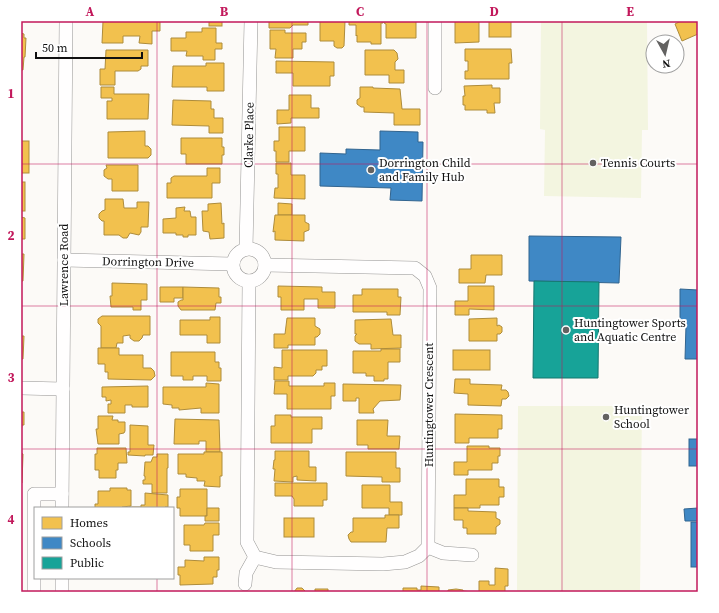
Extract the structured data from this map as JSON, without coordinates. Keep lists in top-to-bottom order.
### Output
{
  "streets": {
    "street": [
      "Clarke Place",
      "Dorrington Drive",
      "Lawrence Road",
      "Huntingtower Crescent"
    ]
  },
  "crossings": [
    ["Clarke Place", "Dorrington Drive"],
    ["Clarke Place", "Huntingtower Crescent"],
    ["Dorrington Drive", "Lawrence Road"],
    ["Dorrington Drive", "Huntingtower Crescent"]
  ],
  "places": [
    "Tennis Courts",
    "Dorrington Child and Family Hub",
    "Huntingtower Sports and Aquatic Centre",
    "Huntingtower School"
  ],
  "legend": ["Homes", "Schools", "Public"],
  "scale_bar": "50 m",
  "north": "bottom",
  "grid": {
    "columns": [
      "A",
      "B",
      "C",
      "D",
      "E"
    ],
    "rows": [
      "1",
      "2",
      "3",
      "4"
    ]
  }
}
